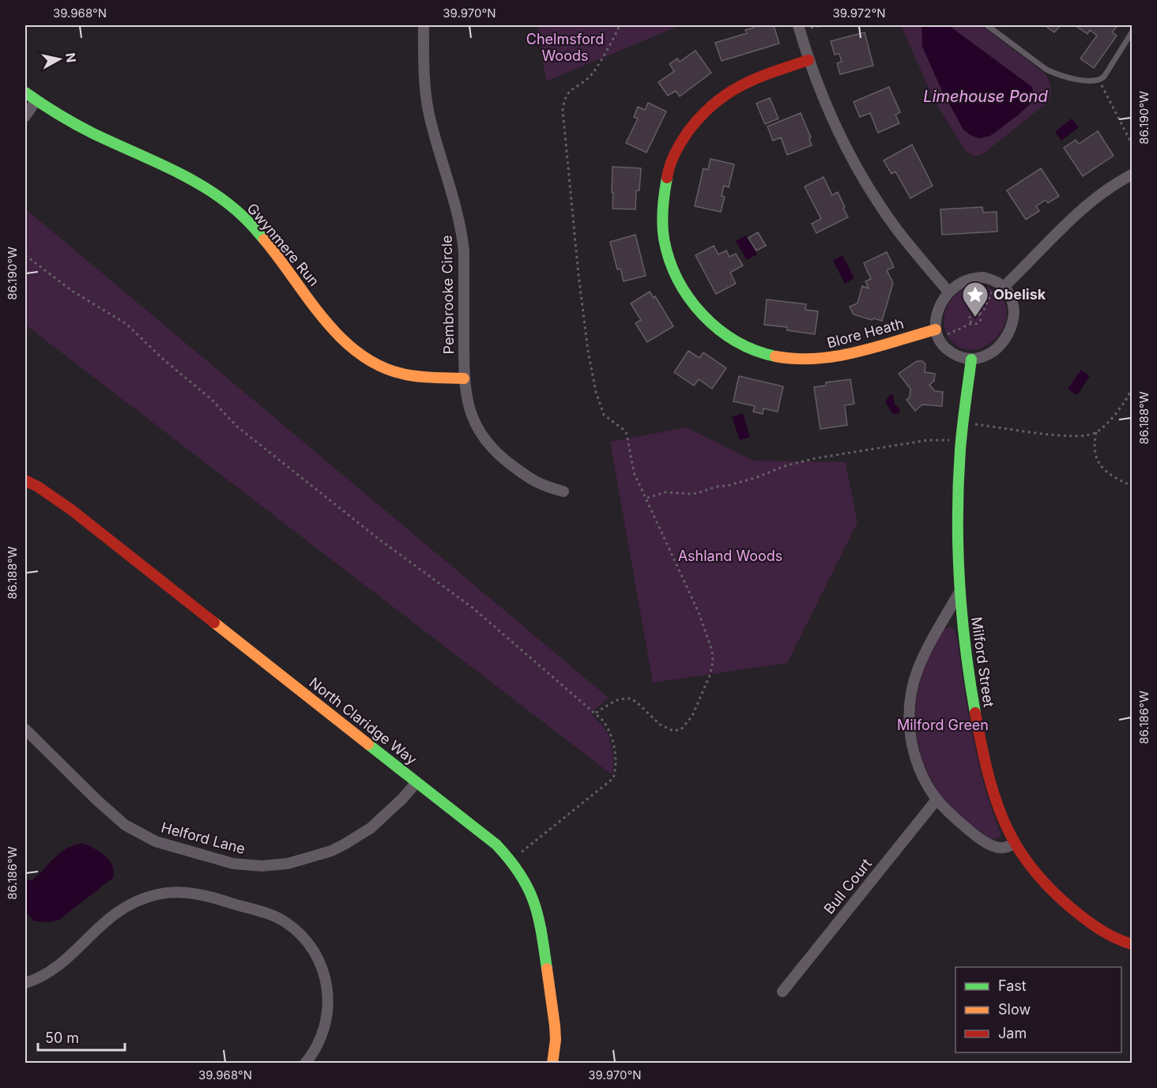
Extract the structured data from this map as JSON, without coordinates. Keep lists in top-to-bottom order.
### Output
{
  "streets": {
    "street": [
      "Gwynmere Run",
      "Pembrooke Circle",
      "Blore Heath",
      "Milford Street",
      "North Claridge Way",
      "Helford Lane",
      "Bull Court"
    ]
  },
  "crossings": [
    ["Gwynmere Run", "Pembrooke Circle"],
    ["Milford Street", "Bull Court"],
    ["North Claridge Way", "Helford Lane"]
  ],
  "water": ["Limehouse Pond"],
  "parks": ["Chelmsford Woods", "Ashland Woods", "Milford Green"],
  "places": {
    "place": ["Obelisk"]
  },
  "legend": ["Fast", "Slow", "Jam"],
  "scale_bar": "50 m",
  "north": "right",
  "coordinates": [
    "39.968°N",
    "39.970°N",
    "39.972°N",
    "86.190°W",
    "86.188°W",
    "86.186°W"
  ]
}
